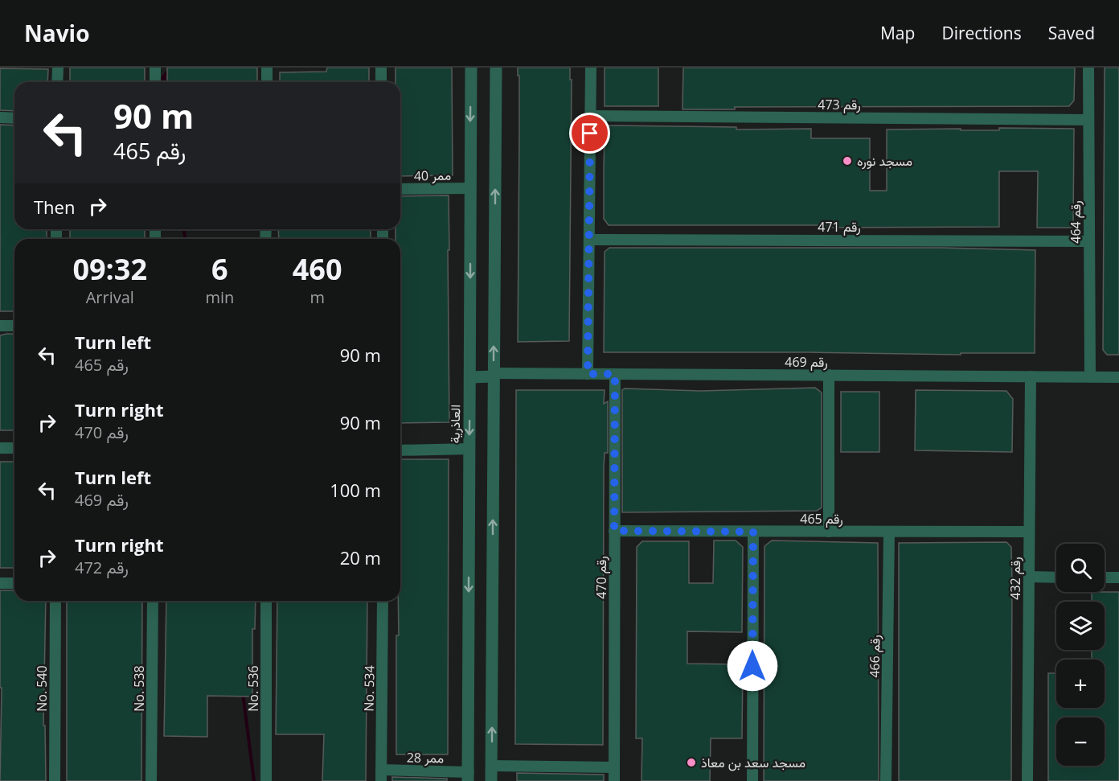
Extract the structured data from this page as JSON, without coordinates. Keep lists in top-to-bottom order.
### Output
{
  "streets": {
    "street": [
      "رقم 473",
      "ممر 40",
      "رقم 464",
      "رقم 471",
      "رقم 469",
      "العاذرية",
      "رقم 465",
      "رقم 470",
      "رقم 432",
      "رقم 466",
      "No. 540",
      "No. 538",
      "No. 536",
      "No. 534",
      "ممر 28"
    ]
  },
  "crossings": [
    ["رقم 473", "رقم 464"],
    ["ممر 40", "العاذرية"],
    ["رقم 464", "رقم 471"],
    ["رقم 464", "رقم 469"],
    ["رقم 469", "رقم 470"],
    ["رقم 469", "رقم 432"],
    ["العاذرية", "ممر 28"],
    ["رقم 465", "رقم 470"],
    ["رقم 465", "رقم 432"],
    ["رقم 465", "رقم 466"],
    ["No. 534", "ممر 28"]
  ],
  "places": ["مسجد نوره", "مسجد سعد بن معاذ"],
  "page": {
    "header": "Navio",
    "nav": ["Map", "Directions", "Saved"],
    "turn": ["90 m", "رقم 465"],
    "then": "Then",
    "eta": [
      "09:32",
      "Arrival",
      "6",
      "min",
      "460",
      "m"
    ],
    "list": [
      {
        "name": "Turn left",
        "note": "رقم 465",
        "value": "90 m"
      },
      {
        "name": "Turn right",
        "note": "رقم 470",
        "value": "90 m"
      },
      {
        "name": "Turn left",
        "note": "رقم 469",
        "value": "100 m"
      },
      {
        "name": "Turn right",
        "note": "رقم 472",
        "value": "20 m"
      }
    ],
    "map_buttons": ["+", "−"]
  }
}
